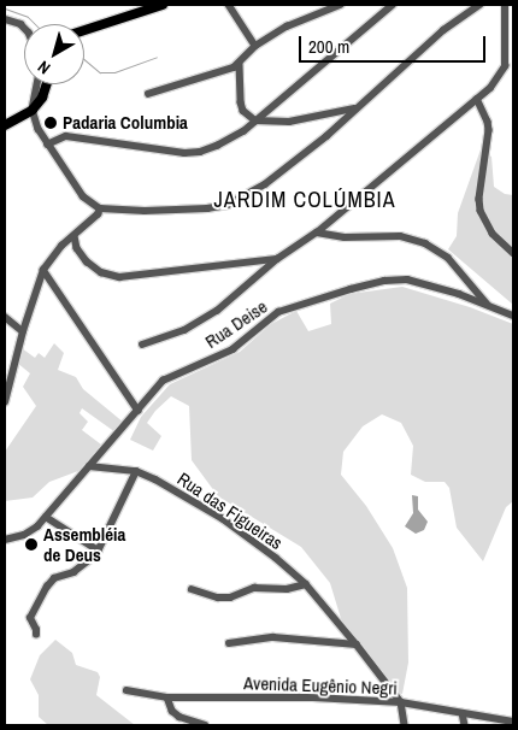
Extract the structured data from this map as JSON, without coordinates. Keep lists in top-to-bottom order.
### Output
{
  "streets": {
    "street": ["Rua Deise", "Rua das Figueiras", "Avenida Eugênio Negri"]
  },
  "crossings": [
    ["Rua Deise", "Rua das Figueiras"],
    ["Rua das Figueiras", "Avenida Eugênio Negri"]
  ],
  "districts": ["JARDIM COLÚMBIA"],
  "places": ["Padaria Columbia", "Assembléia de Deus"],
  "scale_bar": "200 m",
  "north": "bottom left"
}
